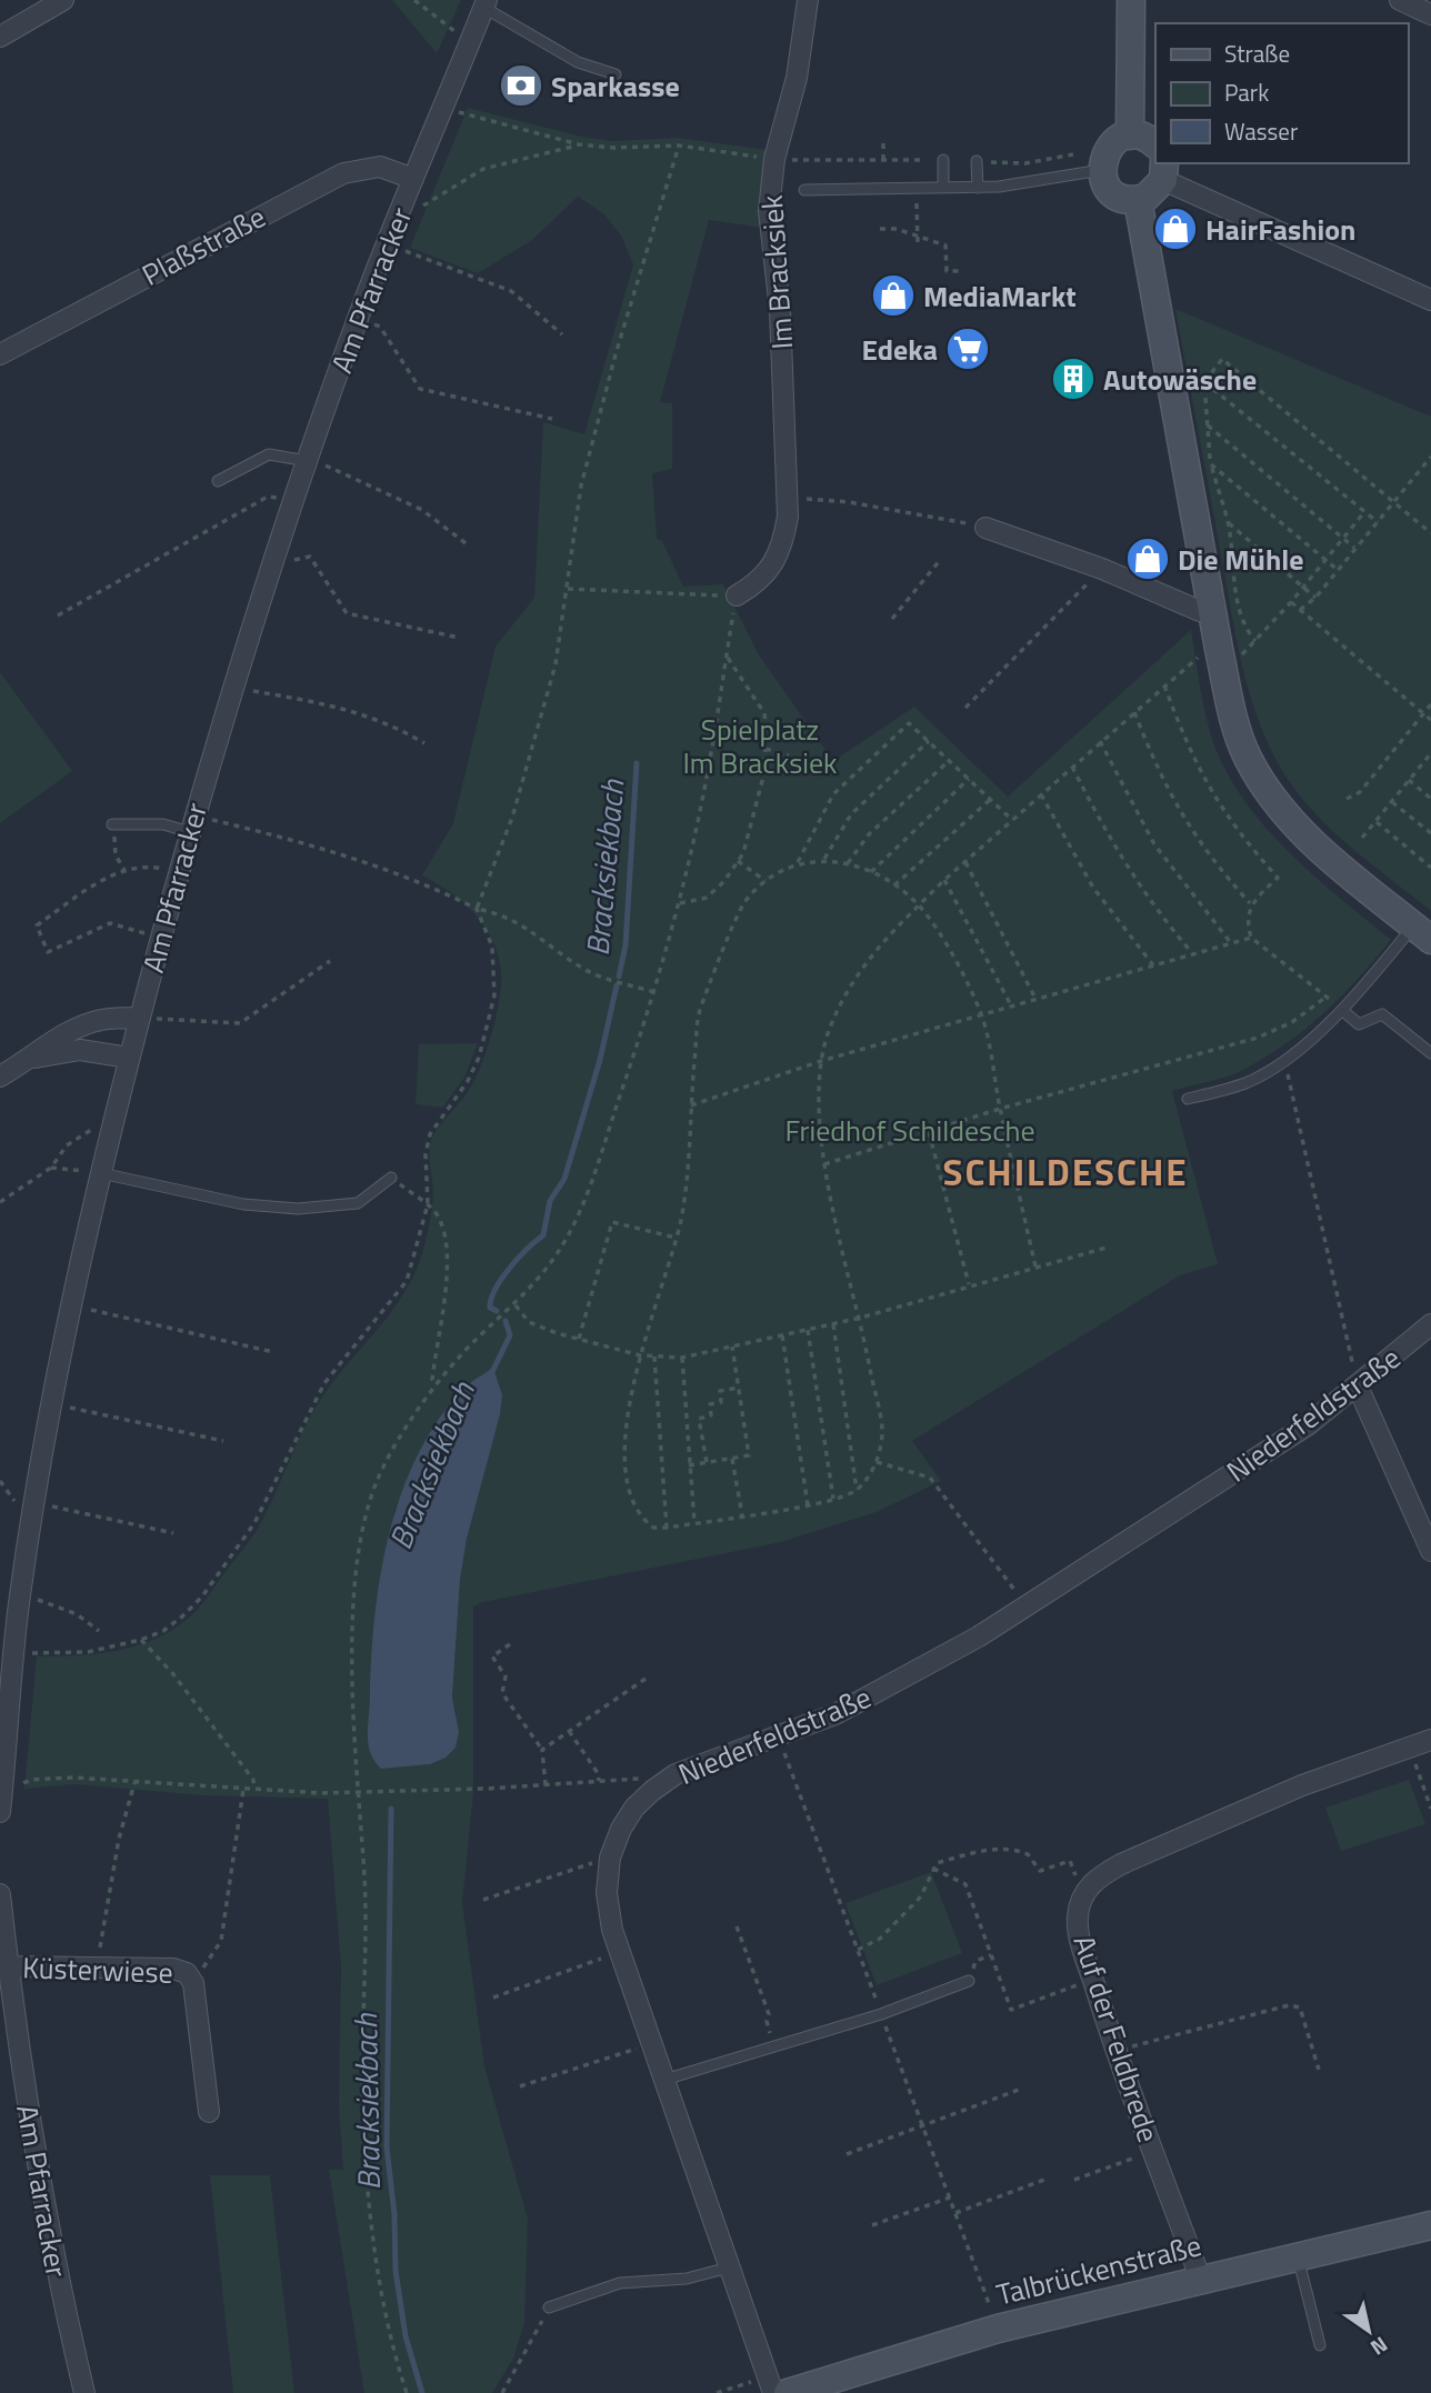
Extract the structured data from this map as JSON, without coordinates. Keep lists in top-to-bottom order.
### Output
{
  "streets": {
    "main road": ["Talbrückenstraße"],
    "street": [
      "Plaßstraße",
      "Im Bracksiek",
      "Am Pfarracker",
      "Niederfeldstraße",
      "Küsterwiese",
      "Auf der Feldbrede"
    ]
  },
  "crossings": [
    ["Plaßstraße", "Am Pfarracker"],
    ["Am Pfarracker", "Küsterwiese"],
    ["Auf der Feldbrede", "Talbrückenstraße"]
  ],
  "districts": ["SCHILDESCHE"],
  "water": ["Bracksiekbach"],
  "parks": ["Spielplatz Im Bracksiek", "Friedhof Schildesche"],
  "places": {
    "bank": ["Sparkasse"],
    "shop": ["HairFashion", "MediaMarkt", "Die Mühle"],
    "supermarket": ["Edeka"],
    "building": ["Autowäsche"]
  },
  "legend": ["Straße", "Park", "Wasser"],
  "north": "bottom right"
}
